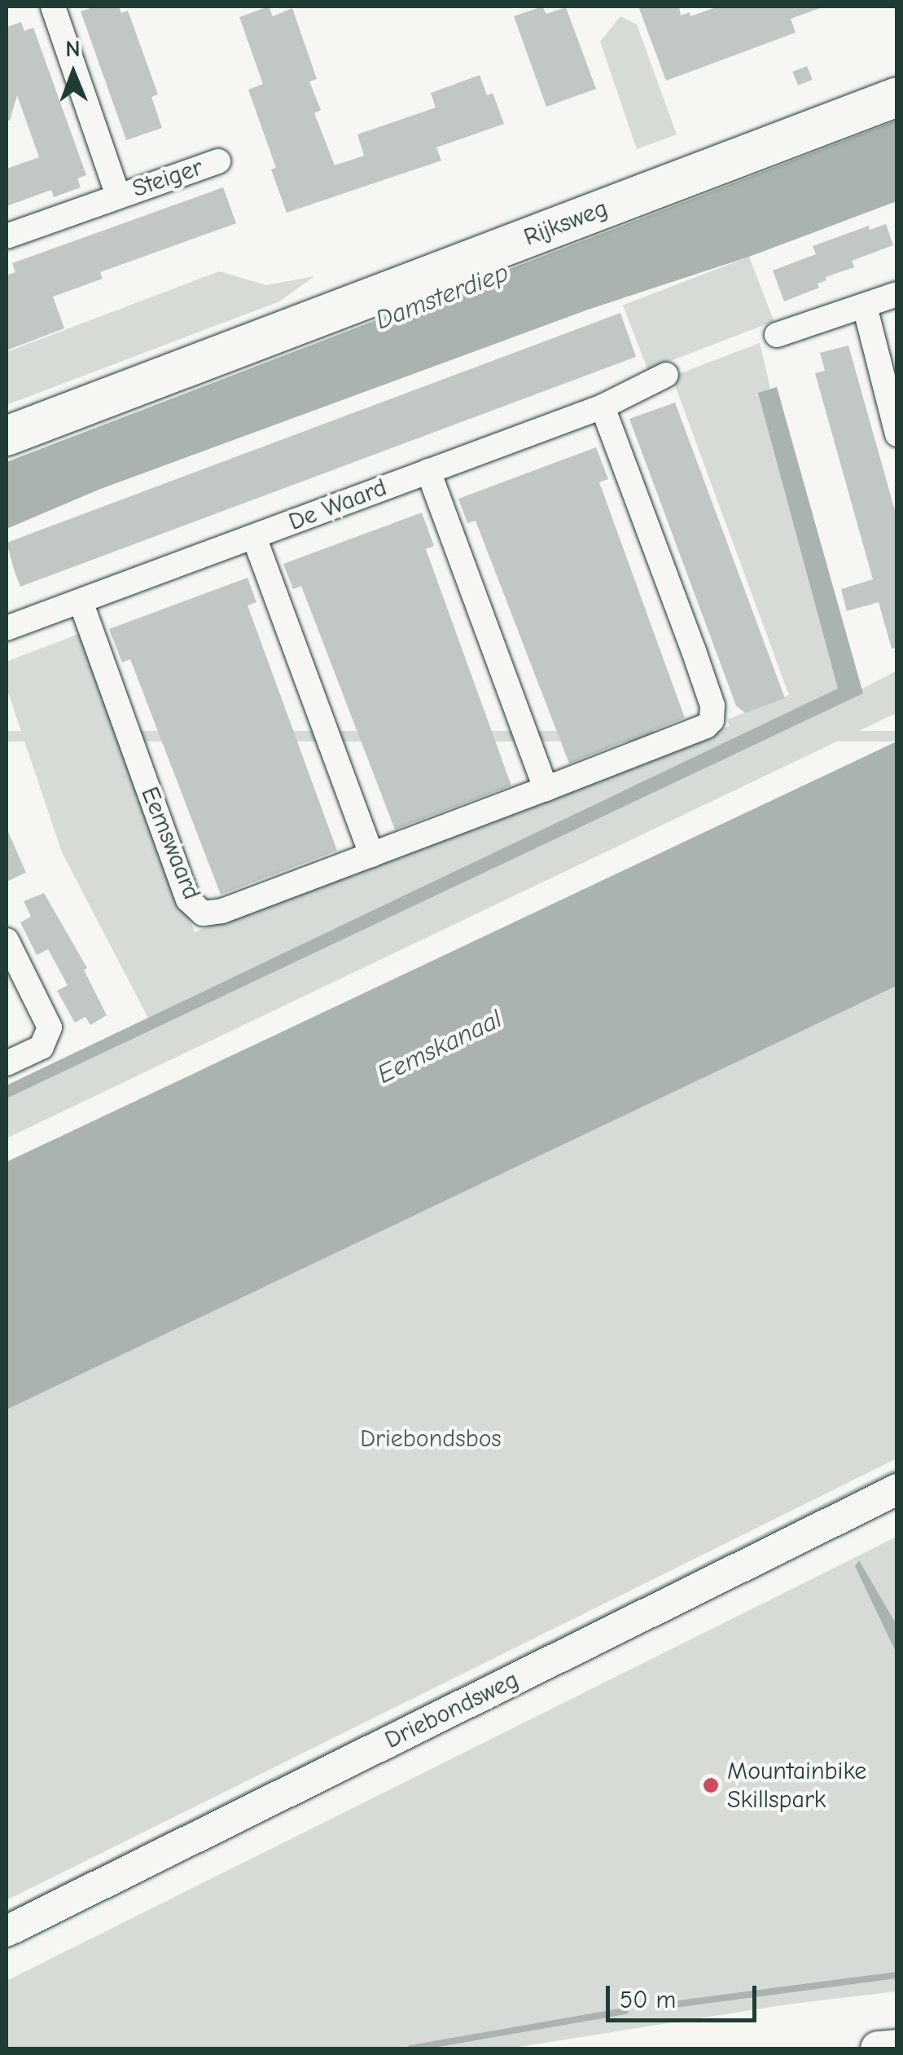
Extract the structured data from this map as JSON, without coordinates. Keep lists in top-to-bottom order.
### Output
{
  "streets": {
    "main road": ["Rijksweg"],
    "street": [
      "Steiger",
      "De Waard",
      "Eemswaard",
      "Driebondsweg"
    ]
  },
  "crossings": [
    ["De Waard", "Eemswaard"]
  ],
  "water": ["Damsterdiep", "Eemskanaal"],
  "parks": ["Driebondsbos"],
  "places": ["Mountainbike Skillspark"],
  "scale_bar": "50 m",
  "north": "top"
}
